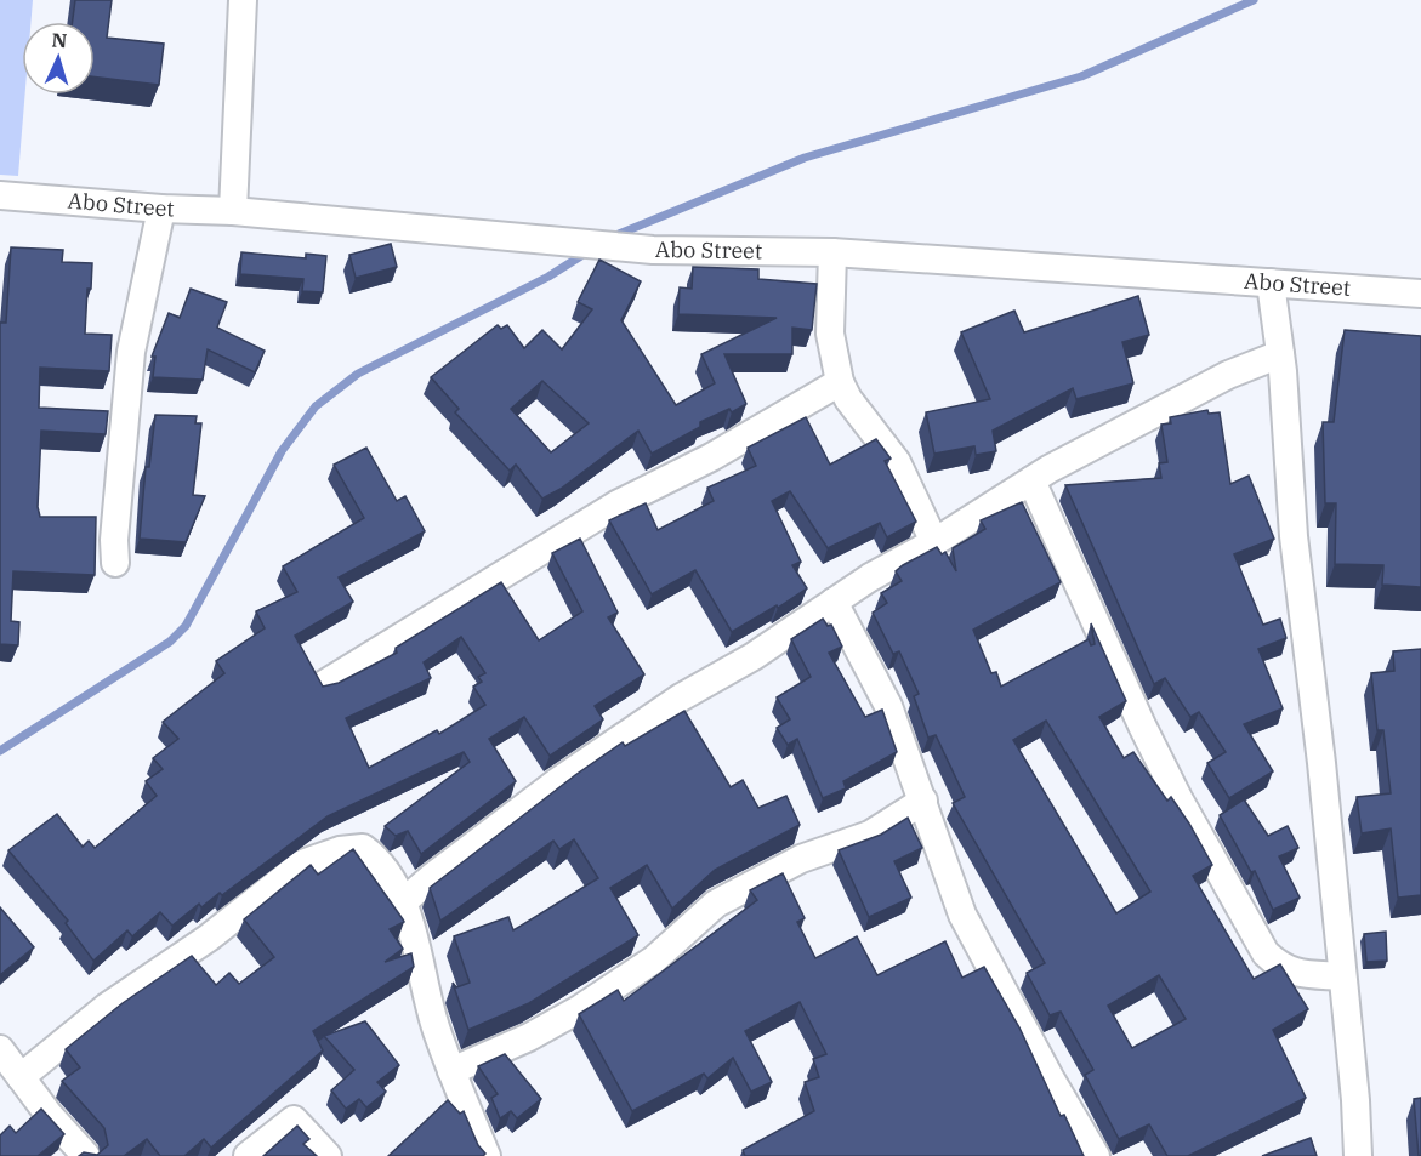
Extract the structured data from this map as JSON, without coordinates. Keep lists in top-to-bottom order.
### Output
{
  "streets": {
    "street": ["Abo Street"]
  },
  "north": "top"
}
